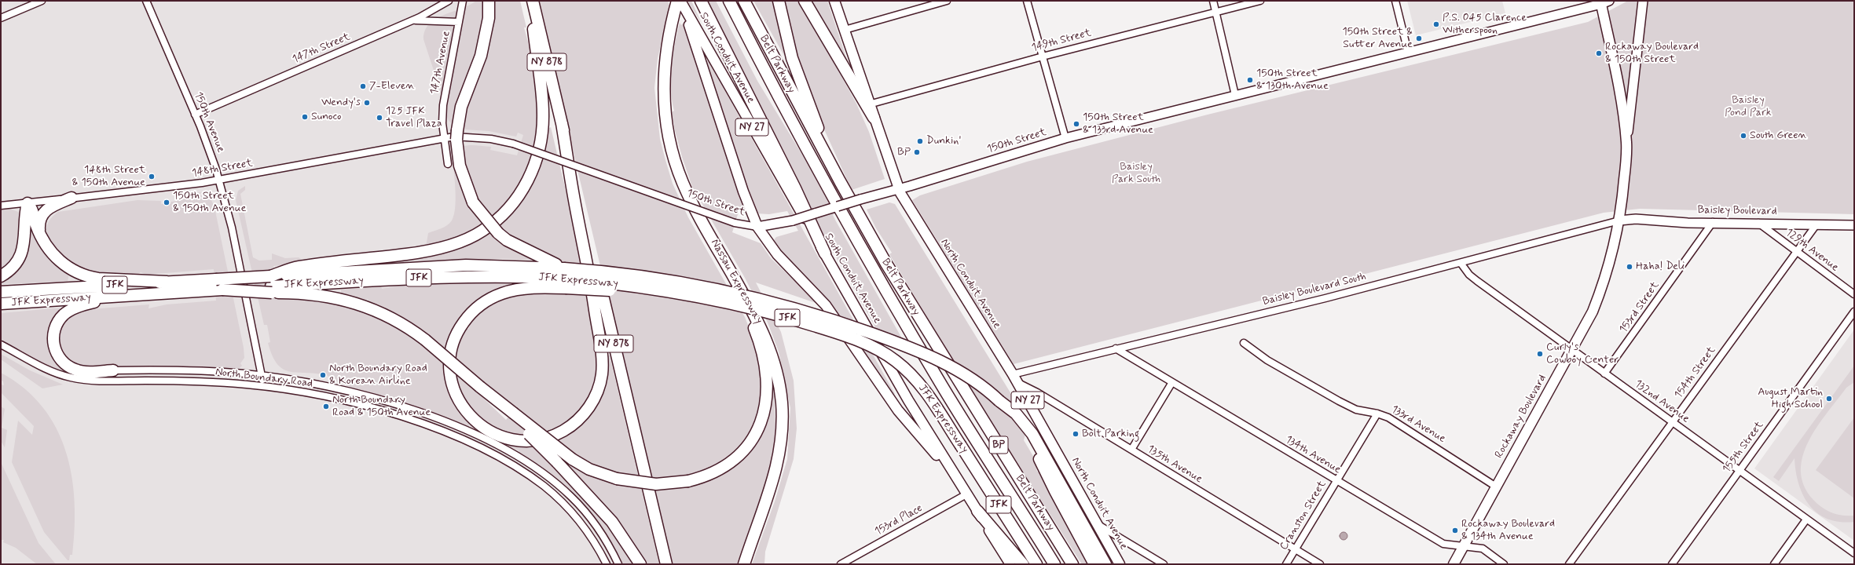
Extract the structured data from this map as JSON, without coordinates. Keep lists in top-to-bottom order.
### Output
{
  "streets": {
    "highway": [
      "NY 878",
      "Belt Parkway",
      "JFK",
      "JFK Expressway",
      "Nassau Expressway",
      "BP"
    ],
    "main road": [
      "South Conduit Avenue",
      "NY 27",
      "150th Street",
      "Baisley Boulevard",
      "North Conduit Avenue",
      "Rockaway Boulevard"
    ],
    "street": [
      "149th Street",
      "147th Street",
      "147th Avenue",
      "150th Avenue",
      "148th Street",
      "129th Avenue",
      "Baisley Boulevard South",
      "153rd Street",
      "154th Street",
      "North Boundary Road",
      "132nd Avenue",
      "133rd Avenue",
      "155th Street",
      "134th Avenue",
      "135th Avenue",
      "Cranston Street",
      "153rd Place"
    ]
  },
  "crossings": [
    ["149th Street", "North Conduit Avenue"],
    ["147th Street", "147th Avenue"],
    ["147th Street", "150th Avenue"],
    ["South Conduit Avenue", "153rd Place"],
    ["147th Avenue", "150th Street"],
    ["147th Avenue", "148th Street"],
    ["150th Avenue", "148th Street"],
    ["150th Avenue", "North Boundary Road"],
    ["150th Street", "148th Street"],
    ["150th Street", "North Conduit Avenue"],
    ["150th Street", "Rockaway Boulevard"],
    ["Baisley Boulevard", "129th Avenue"],
    ["Baisley Boulevard", "Baisley Boulevard South"],
    ["Baisley Boulevard", "153rd Street"],
    ["Baisley Boulevard", "154th Street"],
    ["Baisley Boulevard", "Rockaway Boulevard"],
    ["129th Avenue", "154th Street"],
    ["North Conduit Avenue", "Baisley Boulevard South"],
    ["North Conduit Avenue", "135th Avenue"],
    ["Baisley Boulevard South", "132nd Avenue"],
    ["Baisley Boulevard South", "Rockaway Boulevard"],
    ["Baisley Boulevard South", "134th Avenue"],
    ["153rd Street", "132nd Avenue"],
    ["154th Street", "132nd Avenue"],
    ["132nd Avenue", "Rockaway Boulevard"],
    ["132nd Avenue", "155th Street"],
    ["Rockaway Boulevard", "133rd Avenue"],
    ["Rockaway Boulevard", "134th Avenue"],
    ["133rd Avenue", "Cranston Street"],
    ["134th Avenue", "Cranston Street"],
    ["135th Avenue", "Cranston Street"]
  ],
  "parks": ["Baisley Pond Park", "Baisley Park South"],
  "places": [
    "P.S. 045 Clarence Witherspoon",
    "150th Street & Sutter Avenue",
    "Rockaway Boulevard & 150th Street",
    "150th Street & 130th Avenue",
    "7-Eleven",
    "Wendy's",
    "Sunoco",
    "125 JFK Travel Plaza",
    "150th Street & 133rd Avenue",
    "South Green",
    "Dunkin'",
    "BP",
    "148th Street & 150th Avenue",
    "150th Street & 150th Avenue",
    "Haha! Deli",
    "Curly's Cowboy Center",
    "North Boundary Road & Korean Airline",
    "August Martin High School",
    "North Boundary Road & 150th Avenue",
    "Bolt Parking",
    "Rockaway Boulevard & 134th Avenue"
  ]
}
